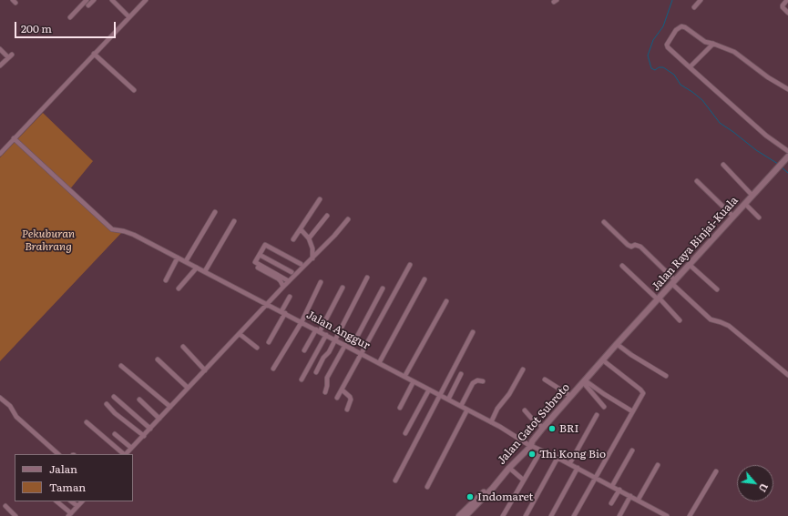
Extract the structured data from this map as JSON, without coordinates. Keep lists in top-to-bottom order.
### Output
{
  "streets": {
    "main road": ["Jalan Raya Binjai-Kuala", "Jalan Gatot Subroto"],
    "street": ["Jalan Anggur"]
  },
  "crossings": [
    ["Jalan Raya Binjai-Kuala", "Jalan Gatot Subroto"],
    ["Jalan Anggur", "Jalan Gatot Subroto"]
  ],
  "parks": ["Pekuburan Brahrang"],
  "places": ["BRI", "Thi Kong Bio", "Indomaret"],
  "legend": ["Jalan", "Taman"],
  "scale_bar": "200 m",
  "north": "bottom right"
}
